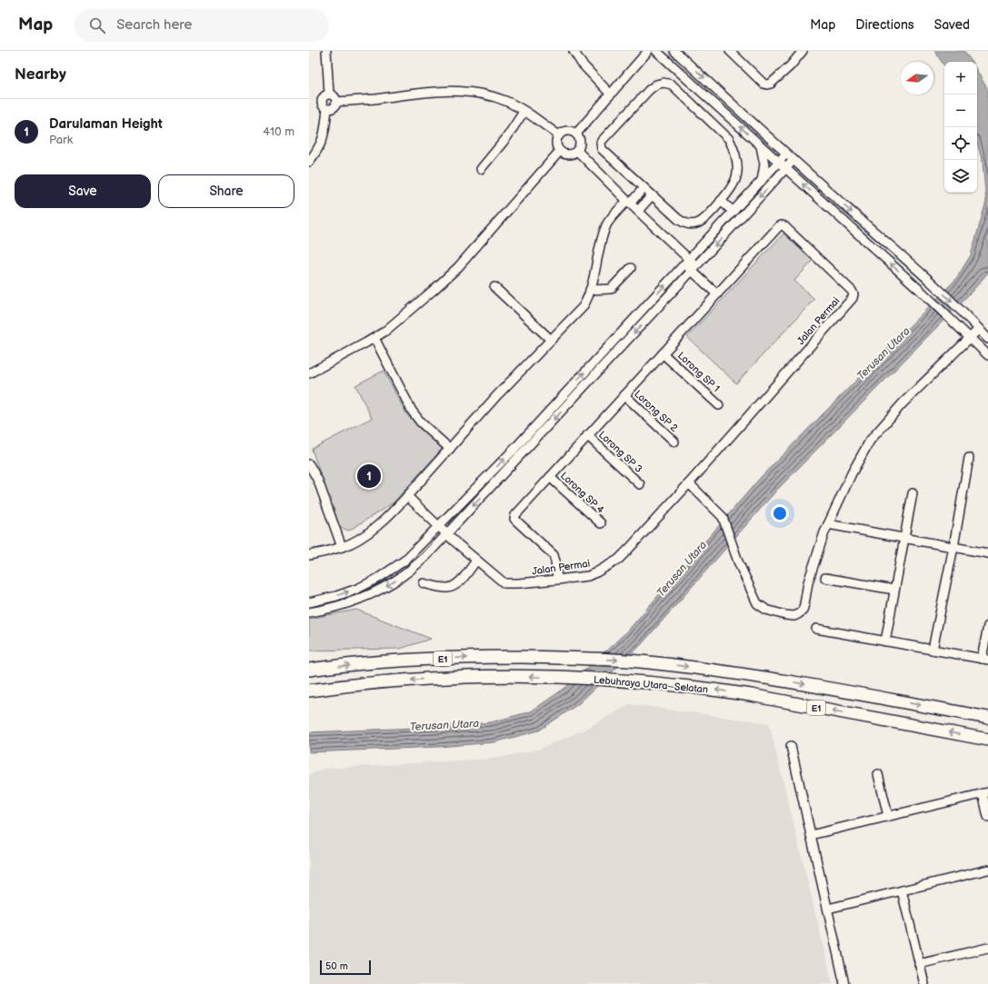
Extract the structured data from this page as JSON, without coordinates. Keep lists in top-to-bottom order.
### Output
{
  "streets": {
    "highway": ["E1", "Lebuhraya Utara–Selatan"],
    "street": [
      "Jalan Permai",
      "Lorong SP 1",
      "Lorong SP 2",
      "Lorong SP 3",
      "Lorong SP 4"
    ]
  },
  "crossings": [
    ["Jalan Permai", "Lorong SP 1"],
    ["Jalan Permai", "Lorong SP 2"],
    ["Jalan Permai", "Lorong SP 3"],
    ["Jalan Permai", "Lorong SP 4"]
  ],
  "water": ["Terusan Utara"],
  "scale_bar": "50 m",
  "north": "left",
  "page": {
    "header": "Map",
    "search": "Search here",
    "nav": ["Map", "Directions", "Saved"],
    "heading": "Nearby",
    "map_buttons": ["+", "−"],
    "list": [
      {
        "mark": "1",
        "name": "Darulaman Height",
        "note": "Park",
        "value": "410 m"
      }
    ],
    "buttons": ["Save", "Share"],
    "pins": "1",
    "scale": "50 m"
  }
}
